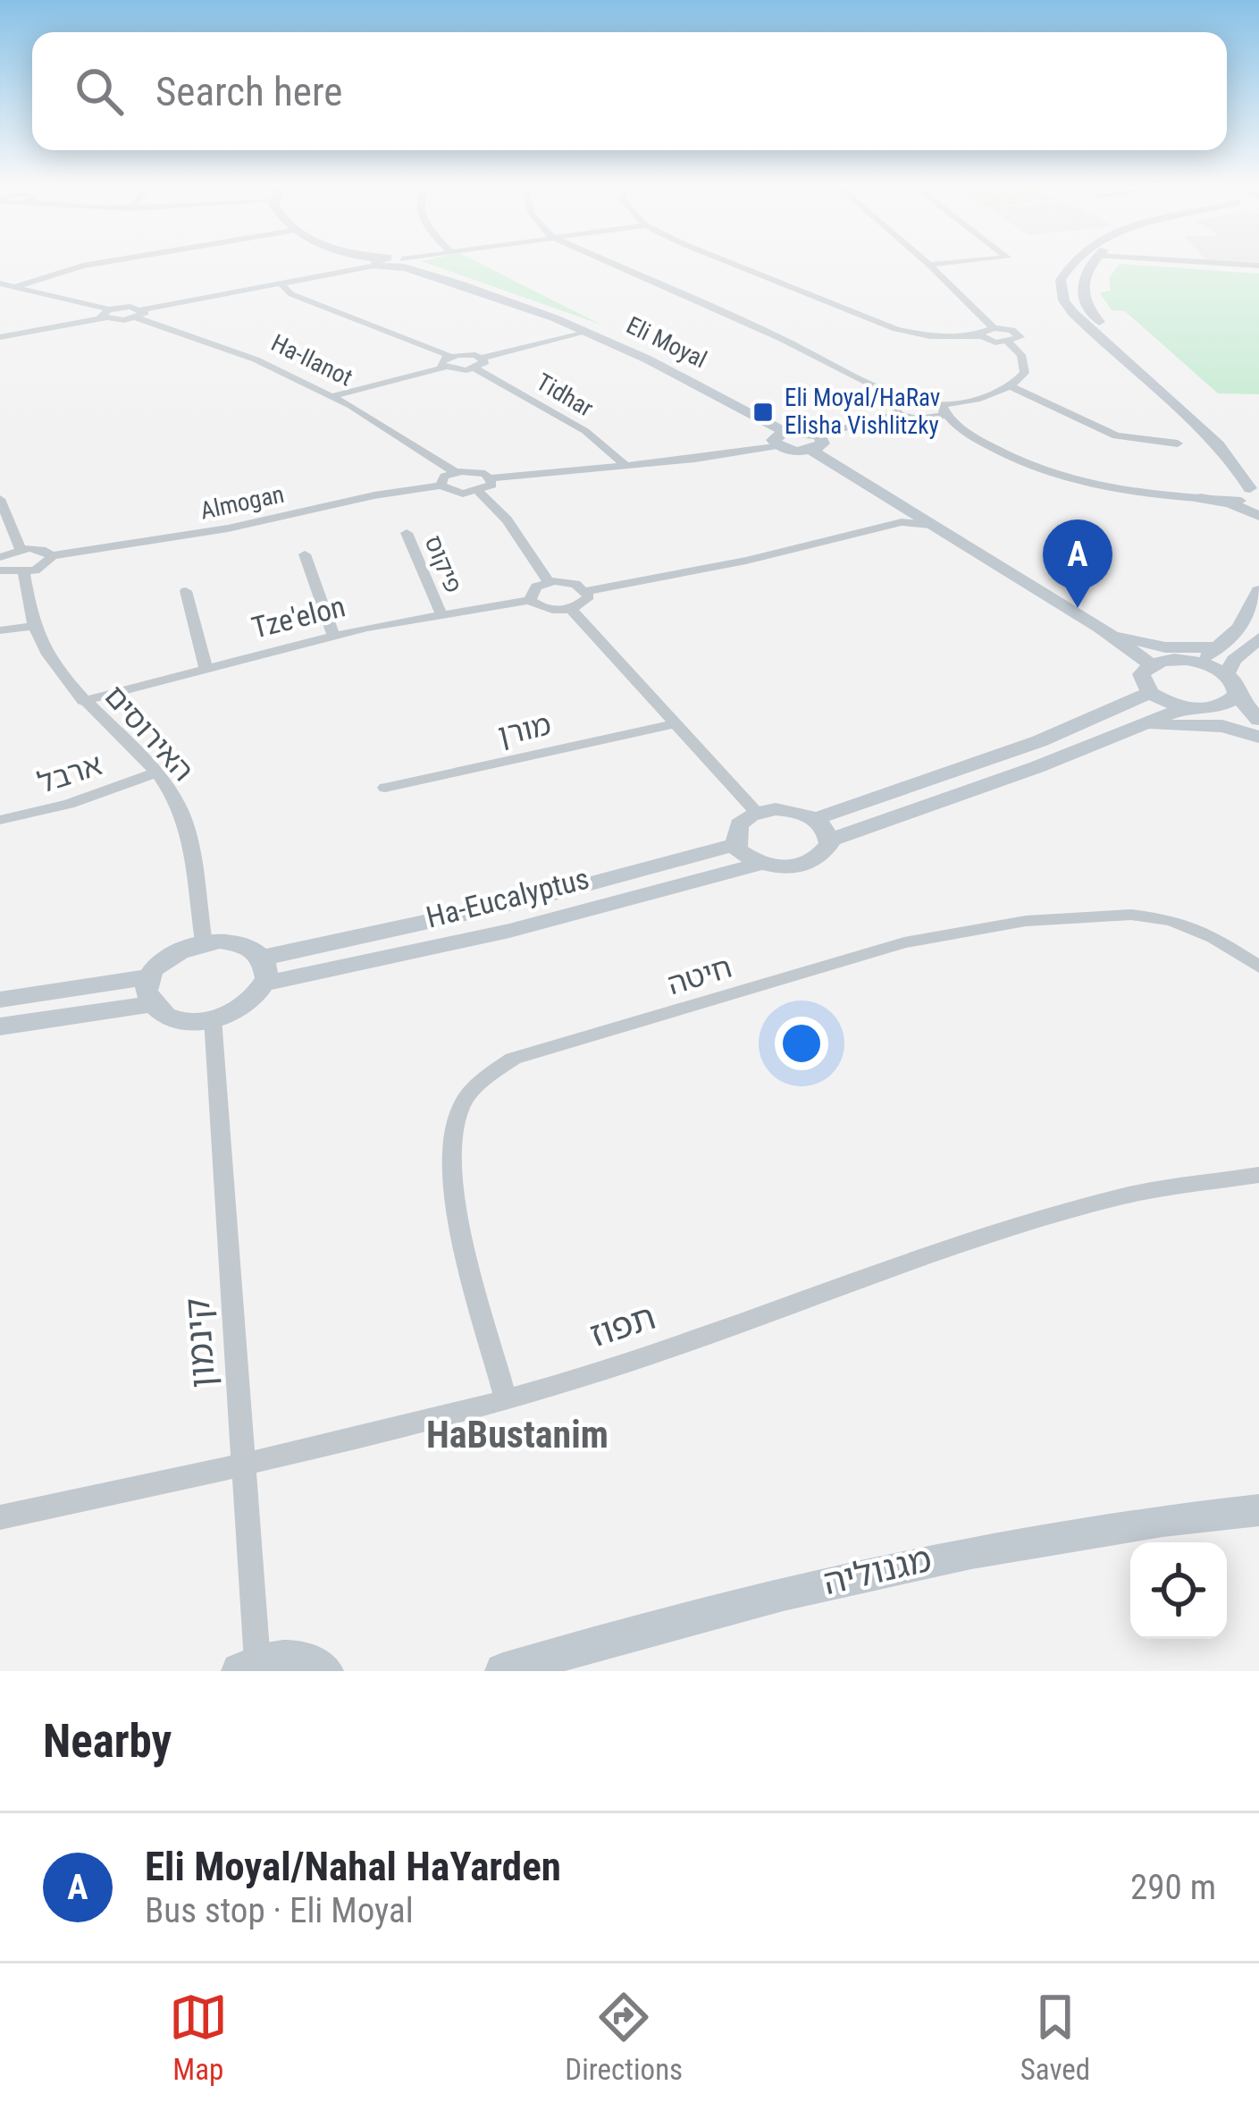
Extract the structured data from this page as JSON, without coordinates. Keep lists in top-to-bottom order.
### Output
{
  "streets": {
    "main road": ["Eli Moyal", "Ha-Eucalyptus", "מגנוליה"],
    "street": [
      "Ha-Ilanot",
      "Tidhar",
      "Almogan",
      "פיקוס",
      "Tze'elon",
      "מורן",
      "האירוסים",
      "ארבל",
      "חיטה",
      "תפוז",
      "קינמון"
    ]
  },
  "crossings": [
    ["פיקוס", "Tze'elon"],
    ["Tze'elon", "האירוסים"],
    ["האירוסים", "ארבל"],
    ["האירוסים", "Ha-Eucalyptus"],
    ["האירוסים", "קינמון"],
    ["Ha-Eucalyptus", "קינמון"],
    ["חיטה", "תפוז"],
    ["תפוז", "קינמון"]
  ],
  "districts": ["HaBustanim"],
  "places": {
    "transit": ["Eli Moyal/HaRav Elisha Vishlitzky"]
  },
  "page": {
    "search": "Search here",
    "pins": "A",
    "heading": "Nearby",
    "list": [
      {
        "mark": "A",
        "name": "Eli Moyal/Nahal HaYarden",
        "note": "Bus stop · Eli Moyal",
        "value": "290 m"
      }
    ],
    "nav": ["Map", "Directions", "Saved"]
  }
}
